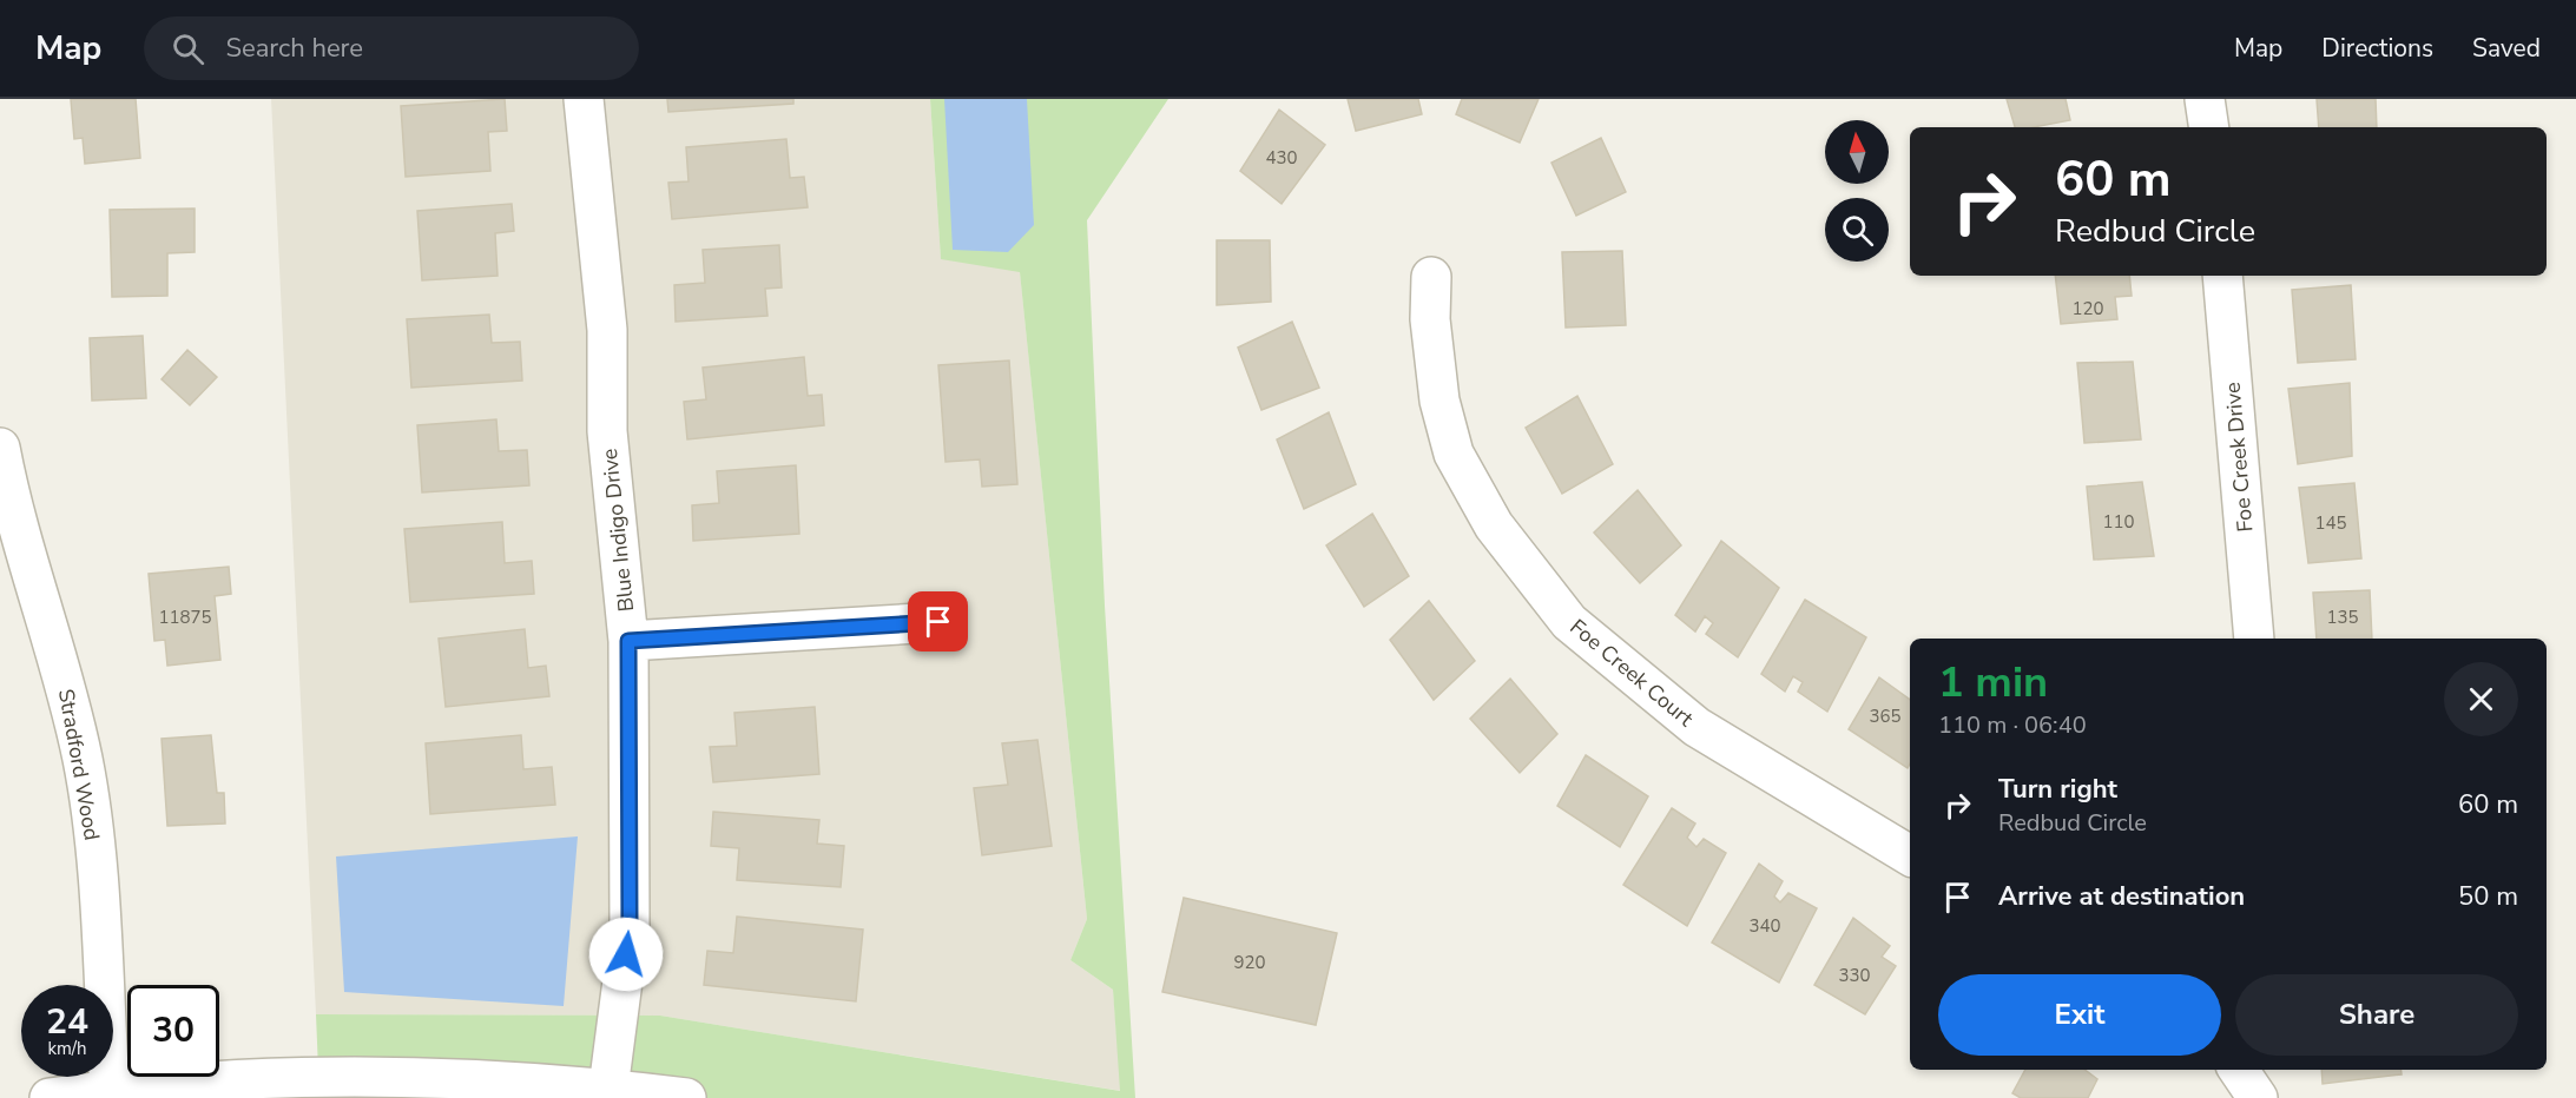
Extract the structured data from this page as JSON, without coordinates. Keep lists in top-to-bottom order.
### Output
{
  "streets": {
    "street": [
      "Foe Creek Drive",
      "Blue Indigo Drive",
      "Foe Creek Court",
      "Stradford Wood"
    ]
  },
  "house_numbers": [
    "430",
    "120",
    "110",
    "145",
    "11875",
    "135",
    "365",
    "340",
    "920",
    "330"
  ],
  "north": "top",
  "page": {
    "header": "Map",
    "search": "Search here",
    "nav": ["Map", "Directions", "Saved"],
    "turn": ["60 m", "Redbud Circle"],
    "heading": ["1 min", "110 m · 06:40"],
    "list": [
      {
        "name": "Turn right",
        "note": "Redbud Circle",
        "value": "60 m"
      },
      {
        "name": "Arrive at destination",
        "value": "50 m"
      }
    ],
    "buttons": ["Exit", "Share"],
    "speed": "24 km/h",
    "limit": "30"
  }
}
